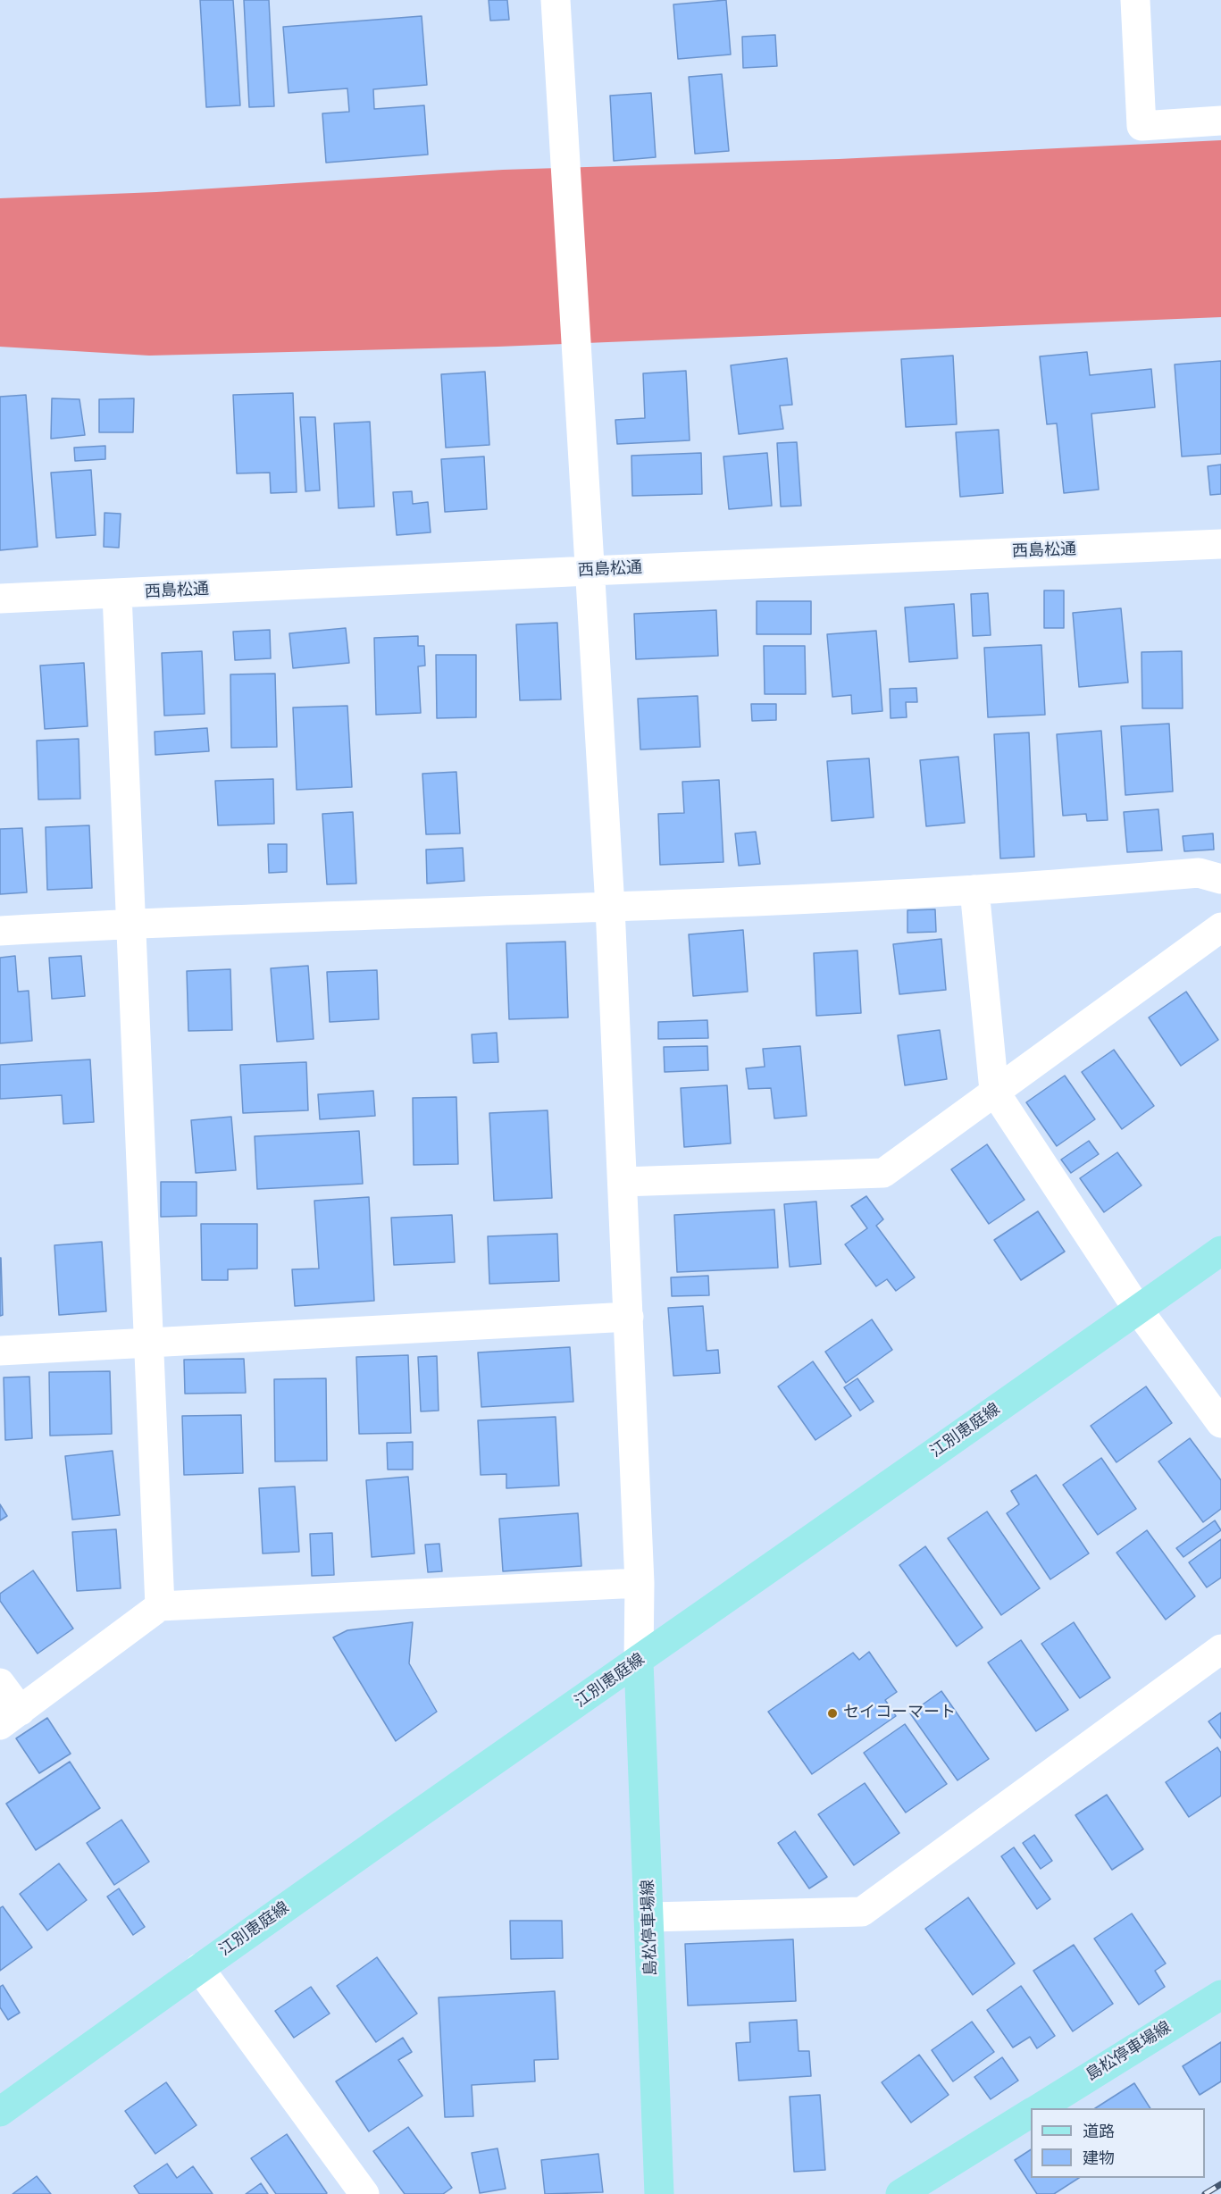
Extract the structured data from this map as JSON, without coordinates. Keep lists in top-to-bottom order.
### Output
{
  "streets": {
    "main road": ["江別恵庭線", "島松停車場線"],
    "street": ["西島松通"]
  },
  "crossings": [
    ["江別恵庭線", "島松停車場線"]
  ],
  "places": ["セイコーマート"],
  "legend": ["道路", "建物"]
}
